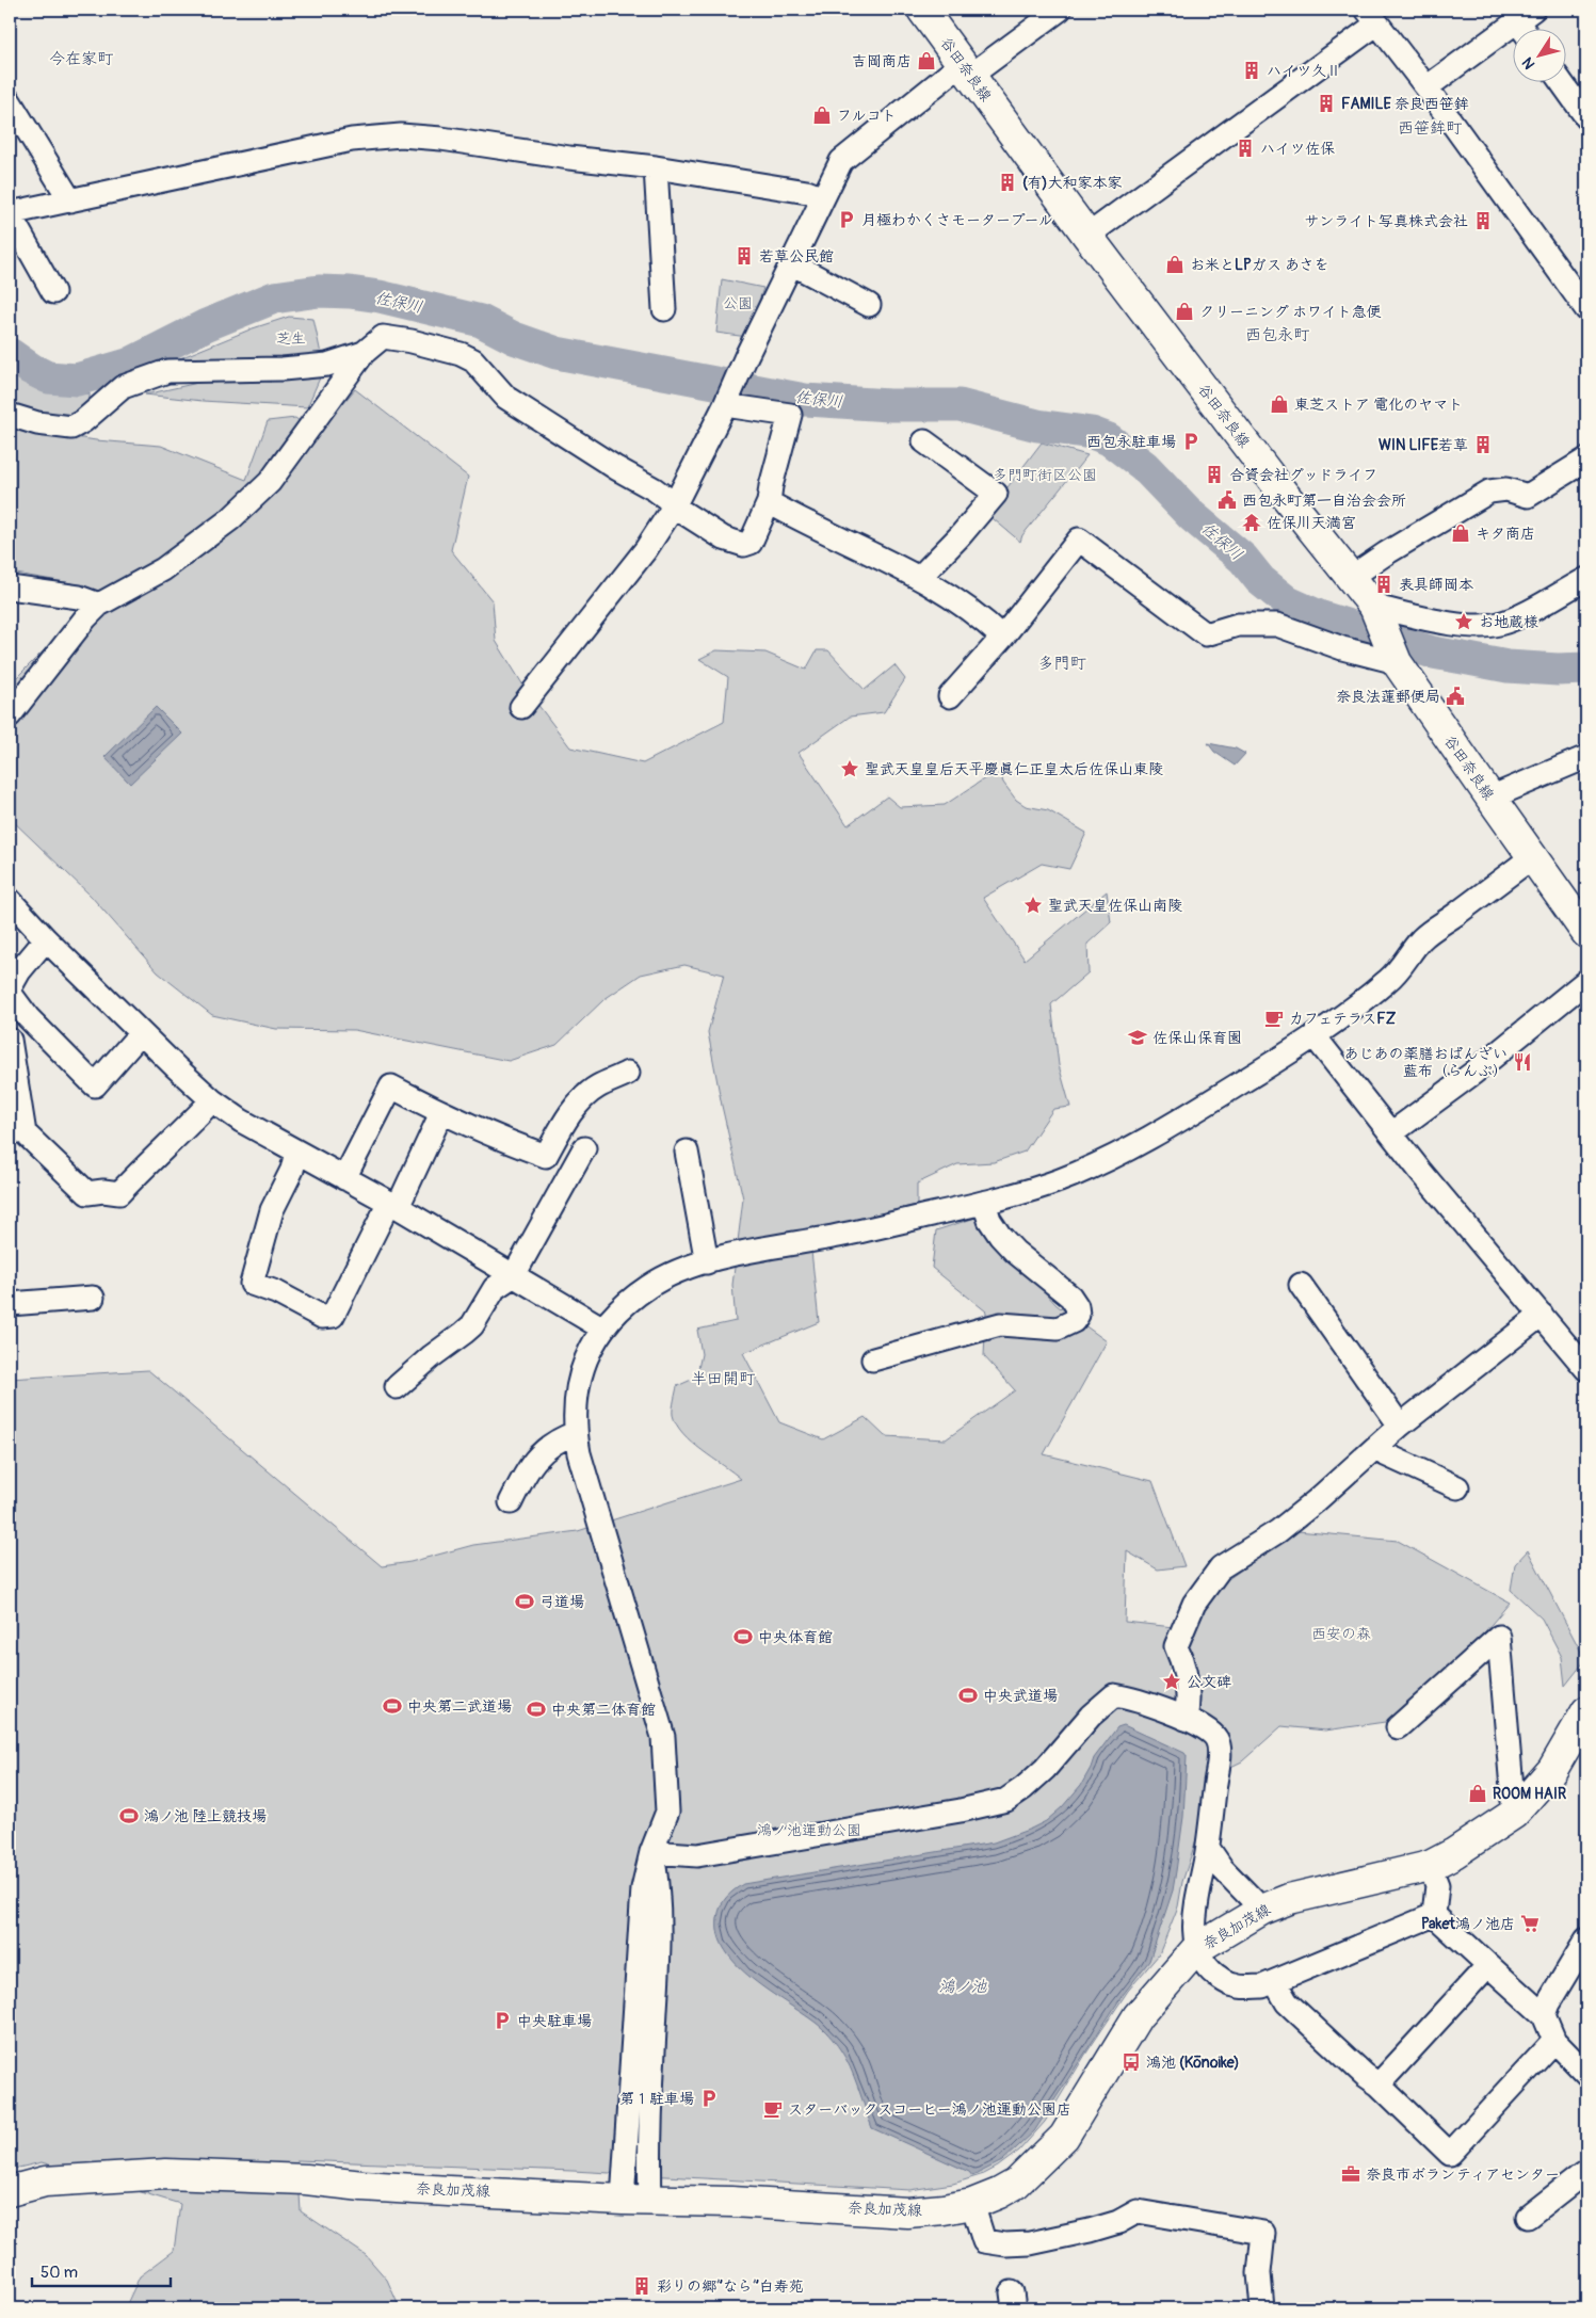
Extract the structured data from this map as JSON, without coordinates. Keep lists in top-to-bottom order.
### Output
{
  "streets": {
    "main road": ["谷田奈良線", "奈良加茂線"]
  },
  "districts": [
    "今在家町",
    "西笹鉾町",
    "西包永町",
    "多門町",
    "半田開町"
  ],
  "water": ["佐保川", "鴻ノ池"],
  "parks": [
    "公園",
    "芝生",
    "多門町街区公園",
    "西安の森",
    "鴻ノ池運動公園"
  ],
  "places": {
    "shop": [
      "吉岡商店",
      "フルコト",
      "お米とLPガス あさを",
      "クリーニング ホワイト急便",
      "東芝ストア 電化のヤマト",
      "キタ商店",
      "ROOM HAIR"
    ],
    "building": [
      "ハイツ久Ⅱ",
      "FAMILE 奈良西笹鉾",
      "ハイツ佐保",
      "(有)大和家本家",
      "サンライト写真株式会社",
      "若草公民館",
      "WIN LIFE若草",
      "合資会社グッドライフ",
      "表具師岡本",
      "彩りの郷”なら”白寿苑"
    ],
    "parking": [
      "月極わかくさモータープール",
      "西包永駐車場",
      "中央駐車場",
      "第１駐車場"
    ],
    "public building": ["西包永町第一自治会会所", "奈良法蓮郵便局"],
    "temple": ["佐保川天満宮"],
    "place": [
      "お地蔵様",
      "聖武天皇皇后天平慶眞仁正皇太后佐保山東陵",
      "聖武天皇佐保山南陵",
      "公文碑"
    ],
    "cafe": ["カフェテラスFZ", "スターバックスコーヒー鴻ノ池運動公園店"],
    "school or university": ["佐保山保育園"],
    "restaurant": ["あじあの薬膳おばんざい 藍布（らんぷ）"],
    "sports": [
      "弓道場",
      "中央体育館",
      "中央武道場",
      "中央第二武道場",
      "中央第二体育館",
      "鴻ノ池 陸上競技場"
    ],
    "supermarket": ["Paket鴻ノ池店"],
    "bus stop": ["鴻池 (Kōnoike)"],
    "office": ["奈良市ボランティアセンター"]
  },
  "scale_bar": "50 m",
  "north": "bottom left"
}
